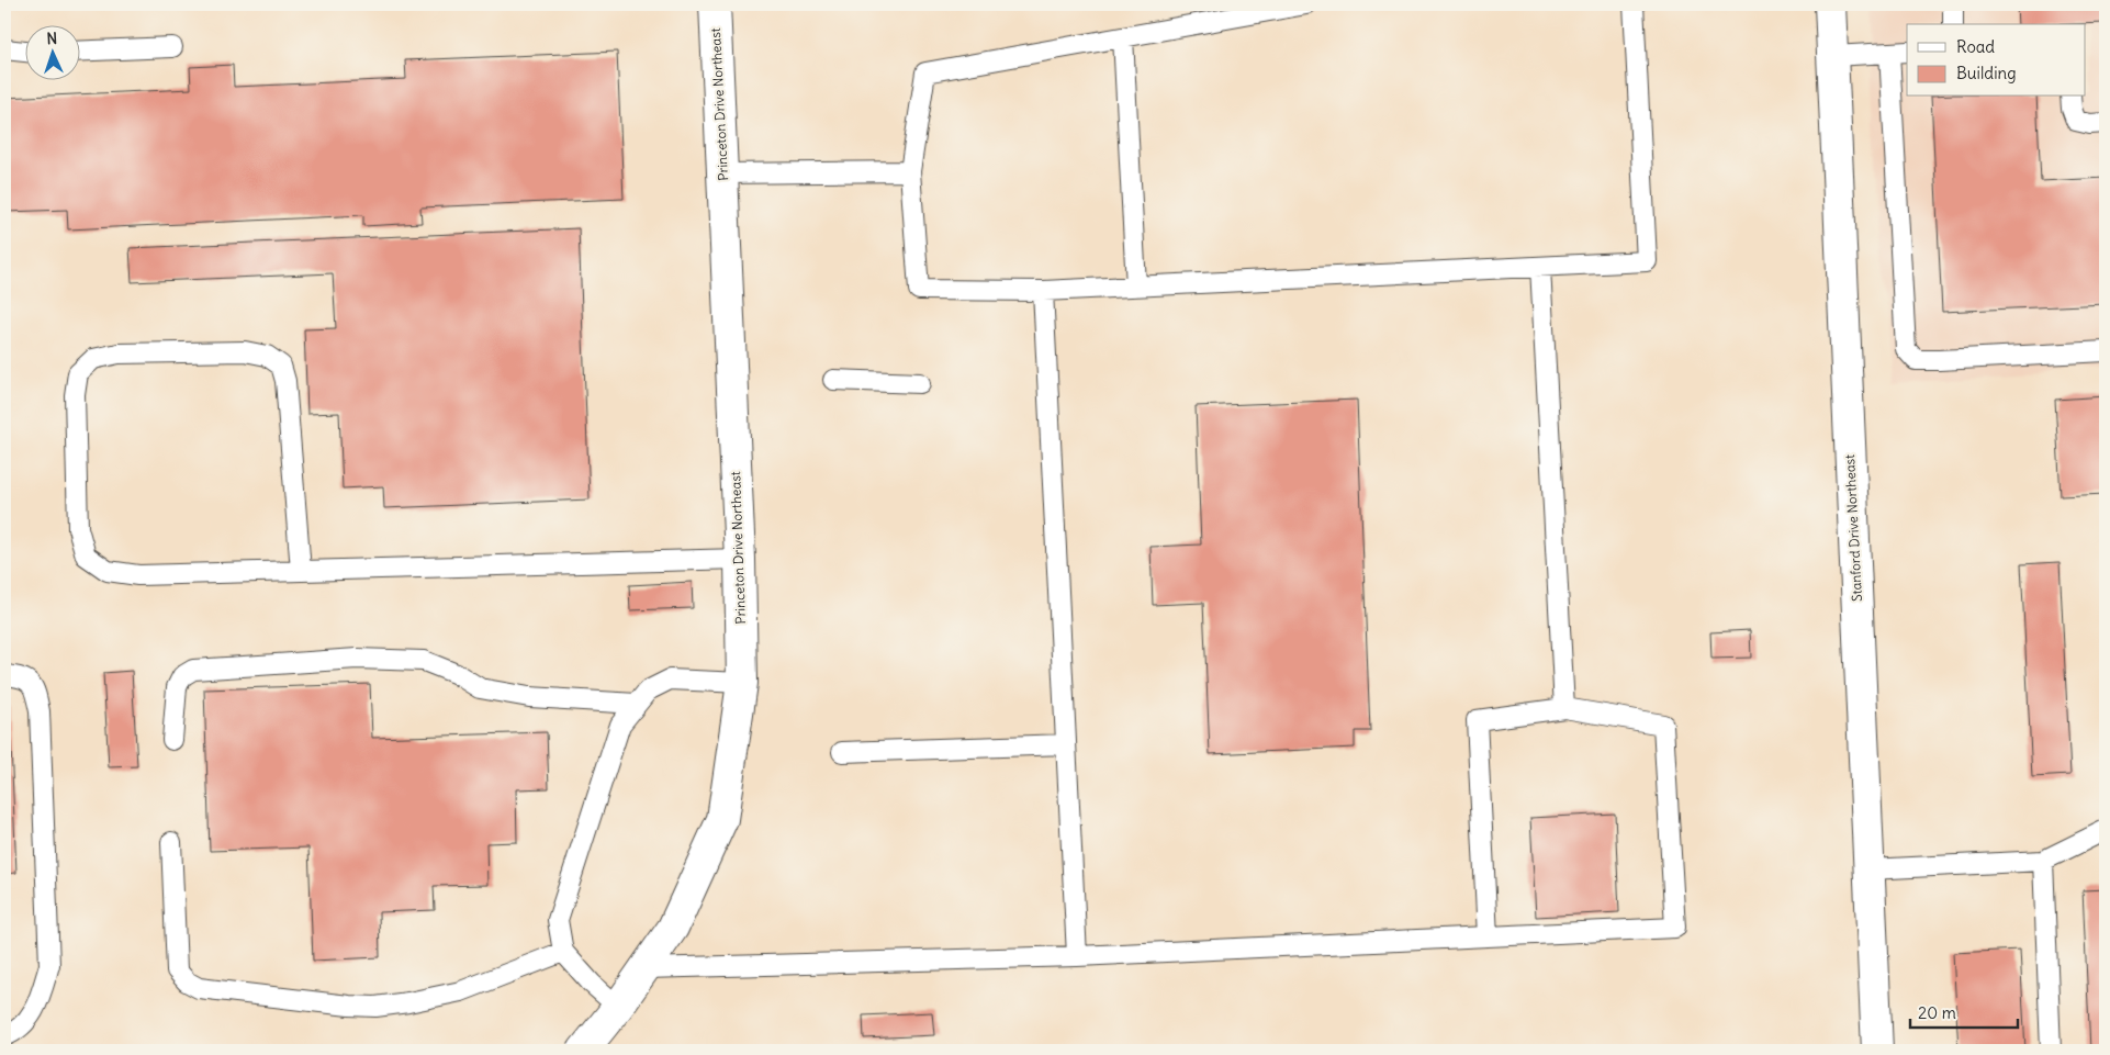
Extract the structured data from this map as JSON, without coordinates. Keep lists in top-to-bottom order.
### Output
{
  "streets": {
    "street": ["Princeton Drive Northeast", "Stanford Drive Northeast"]
  },
  "legend": ["Road", "Building"],
  "scale_bar": "20 m",
  "north": "top"
}
